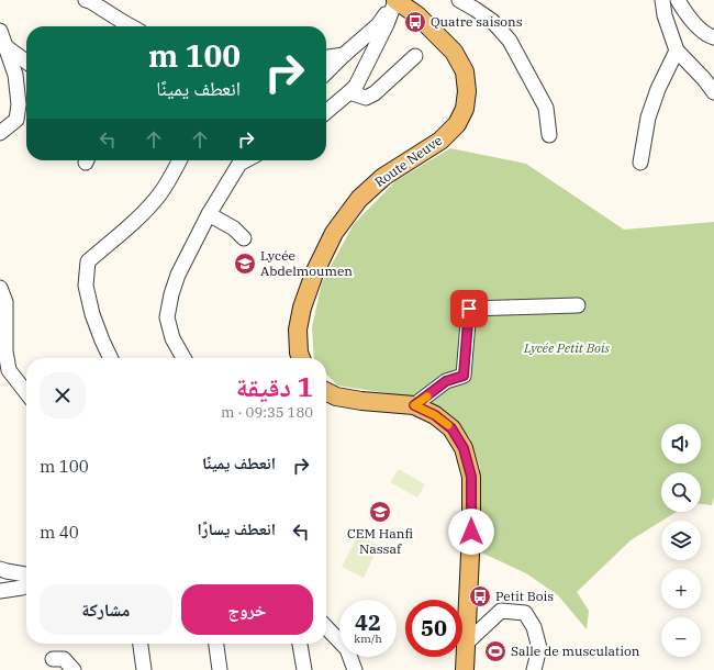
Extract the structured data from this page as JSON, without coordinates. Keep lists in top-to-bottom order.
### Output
{
  "streets": {
    "main road": ["Route Neuve"]
  },
  "parks": ["Lycée Petit Bois"],
  "places": {
    "bus stop": ["Quatre saisons", "Petit Bois"],
    "school or university": ["Lycée Abdelmoumen", "CEM Hanfi Nassaf"],
    "sports": ["Salle de musculation"]
  },
  "page": {
    "turn": ["100 m", "انعطف يمينًا"],
    "heading": ["1 دقيقة", "180 m · 09:35"],
    "map_buttons": ["+", "−"],
    "list": [
      {
        "name": "انعطف يمينًا",
        "value": "100 m"
      },
      {
        "name": "انعطف يسارًا",
        "value": "40 m"
      }
    ],
    "buttons": ["خروج", "مشاركة"],
    "speed": "42 km/h",
    "limit": "50"
  }
}
